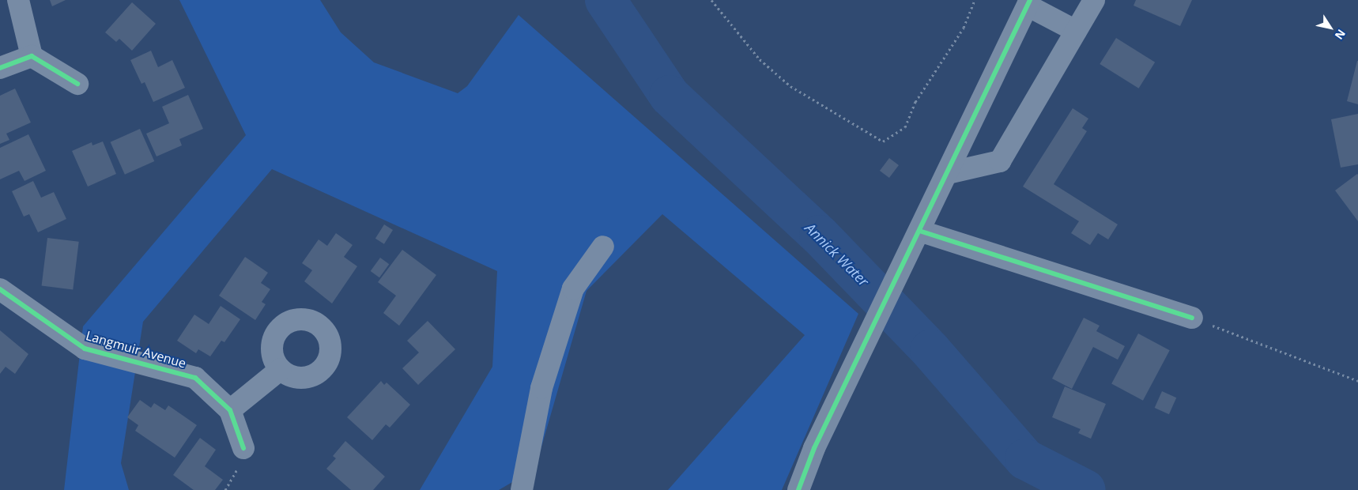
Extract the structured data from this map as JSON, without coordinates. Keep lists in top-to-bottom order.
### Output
{
  "streets": {
    "street": ["Langmuir Avenue"]
  },
  "water": ["Annick Water"],
  "north": "bottom right"
}
